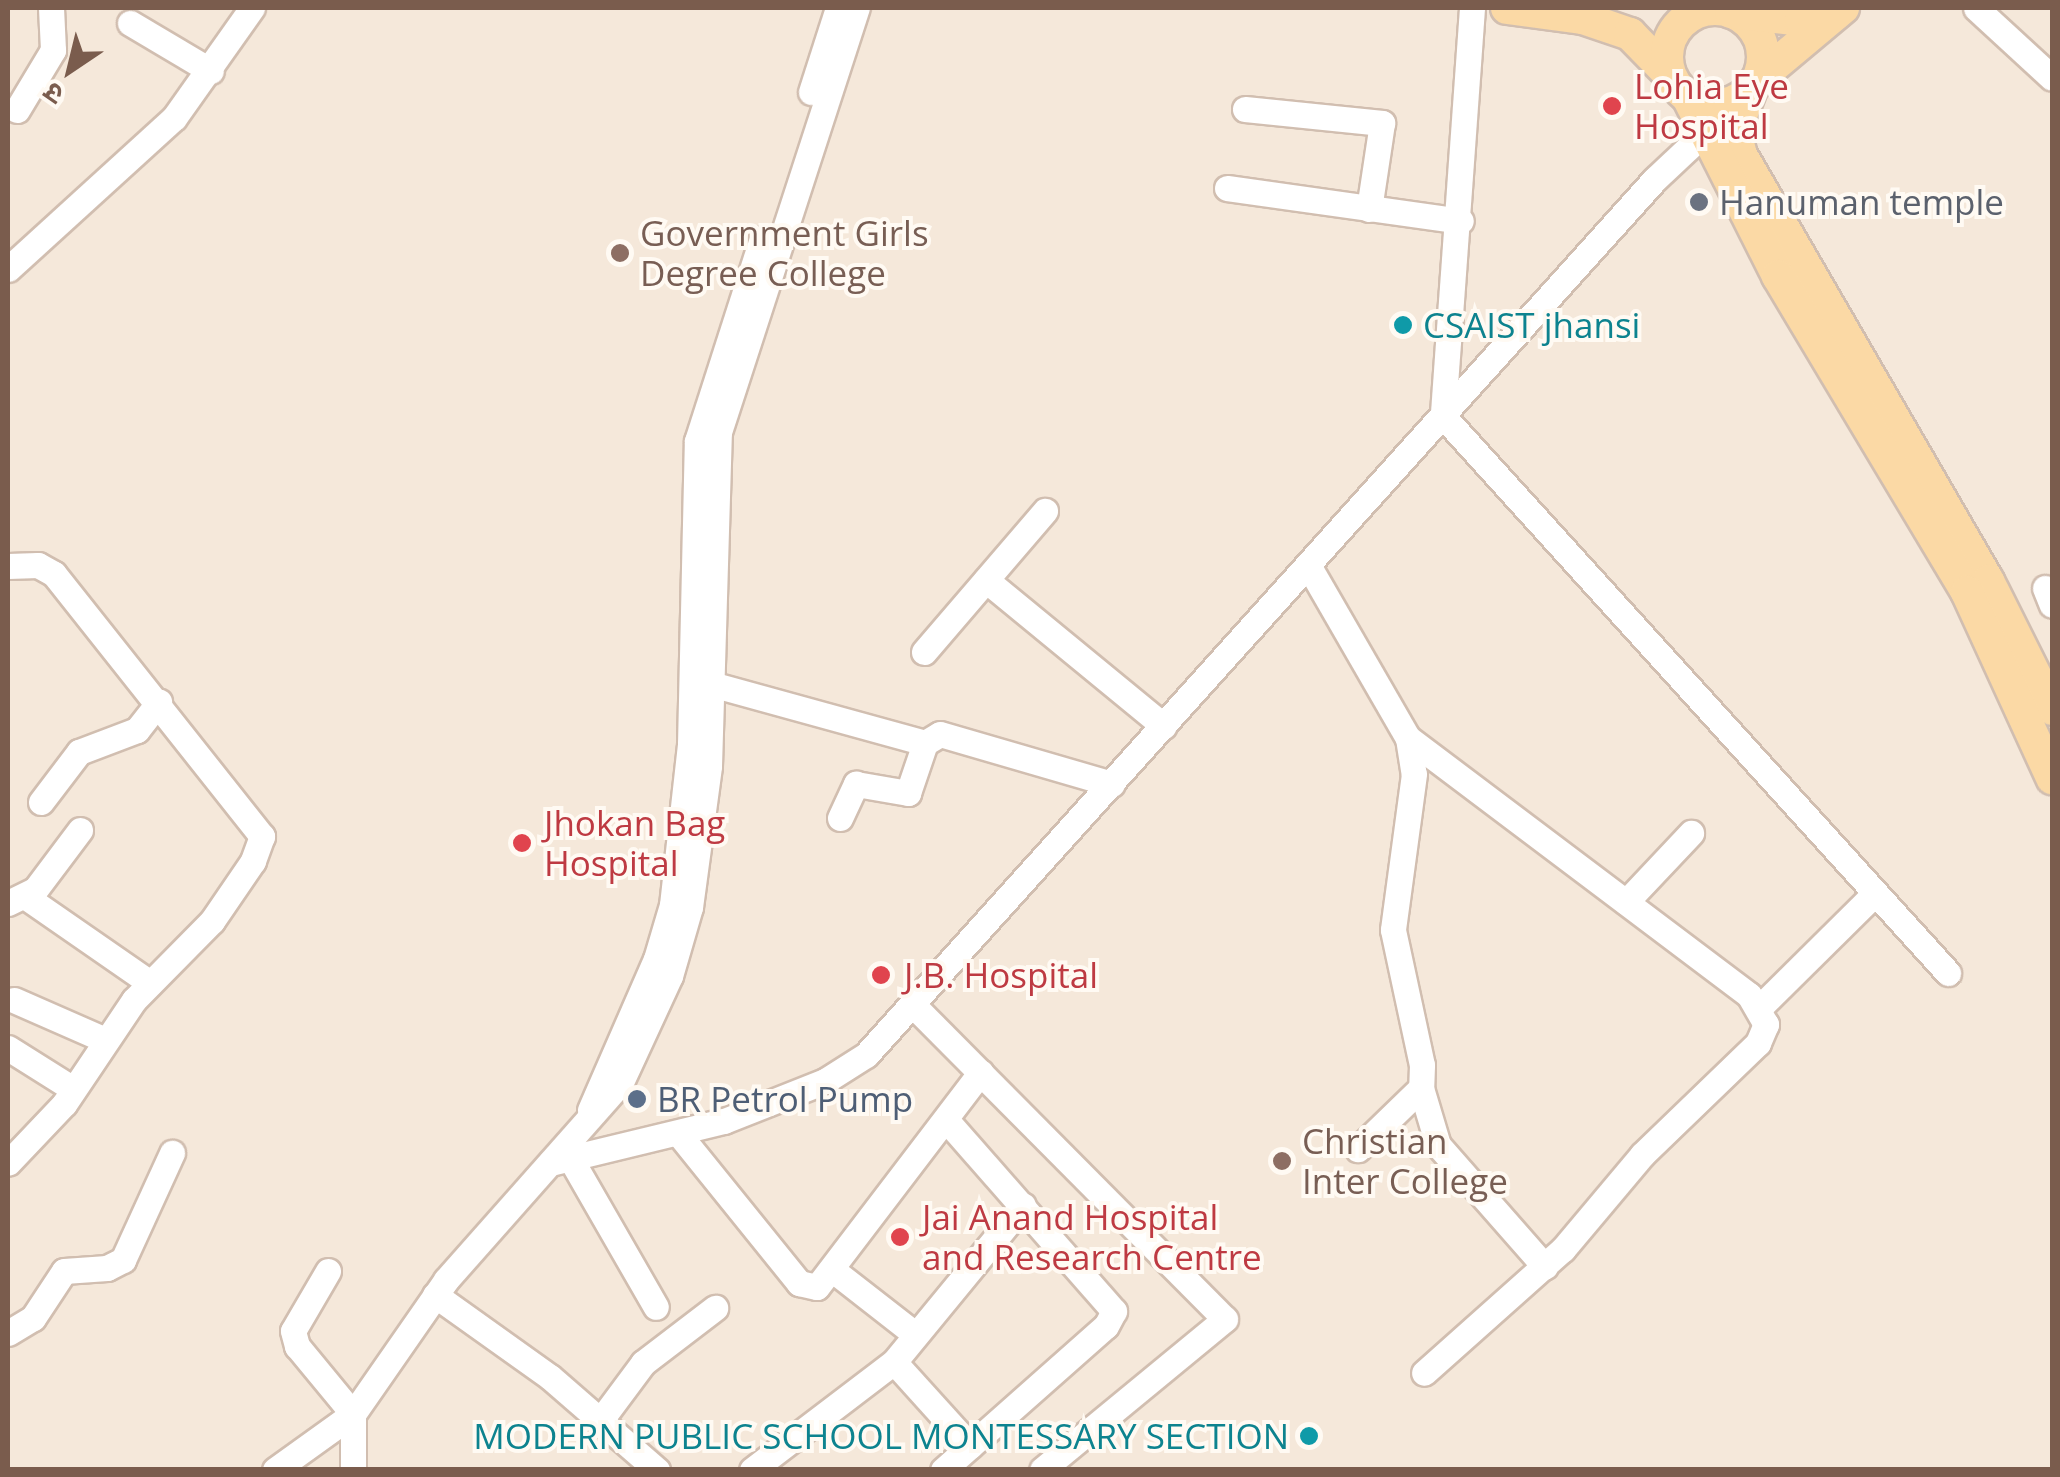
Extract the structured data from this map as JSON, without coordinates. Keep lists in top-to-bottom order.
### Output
{
  "places": [
    "Lohia Eye Hospital",
    "Hanuman temple",
    "Government Girls Degree College",
    "CSAIST jhansi",
    "Jhokan Bag Hospital",
    "J.B. Hospital",
    "BR Petrol Pump",
    "Christian Inter College",
    "Jai Anand Hospital and Research Centre",
    "MODERN PUBLIC SCHOOL MONTESSARY SECTION"
  ],
  "north": "bottom left"
}
